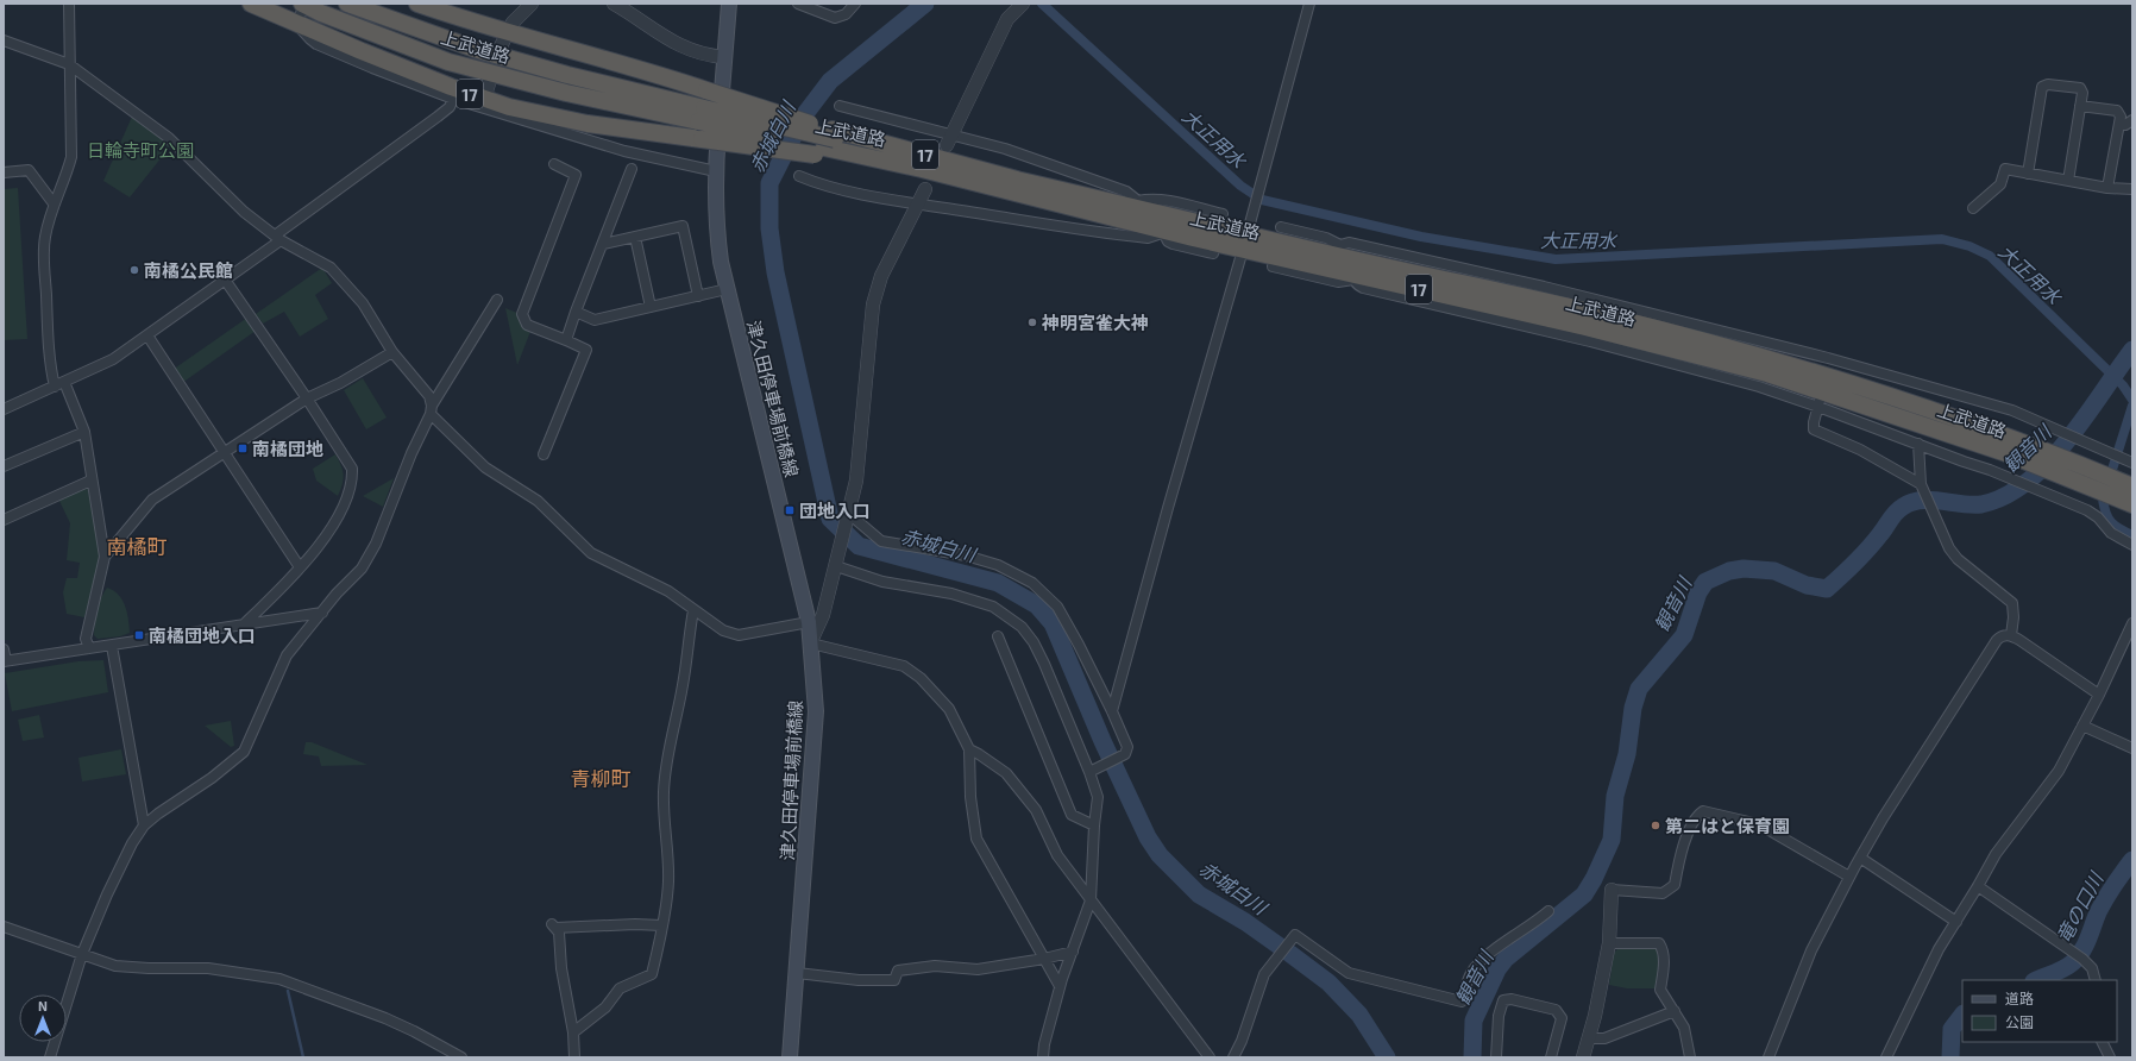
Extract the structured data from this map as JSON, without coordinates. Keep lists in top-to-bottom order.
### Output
{
  "streets": {
    "highway": ["上武道路", "17"],
    "main road": ["津久田停車場前橋線"]
  },
  "crossings": [
    ["上武道路", "17"]
  ],
  "districts": ["南橘町", "青柳町"],
  "water": [
    "赤城白川",
    "大正用水",
    "観音川",
    "竜の口川"
  ],
  "parks": ["日輪寺町公園"],
  "places": {
    "other": ["南橘公民館", "神明宮雀大神", "第二はと保育園"],
    "transit": ["南橘団地", "団地入口", "南橘団地入口"]
  },
  "legend": ["道路", "公園"],
  "north": "top"
}
